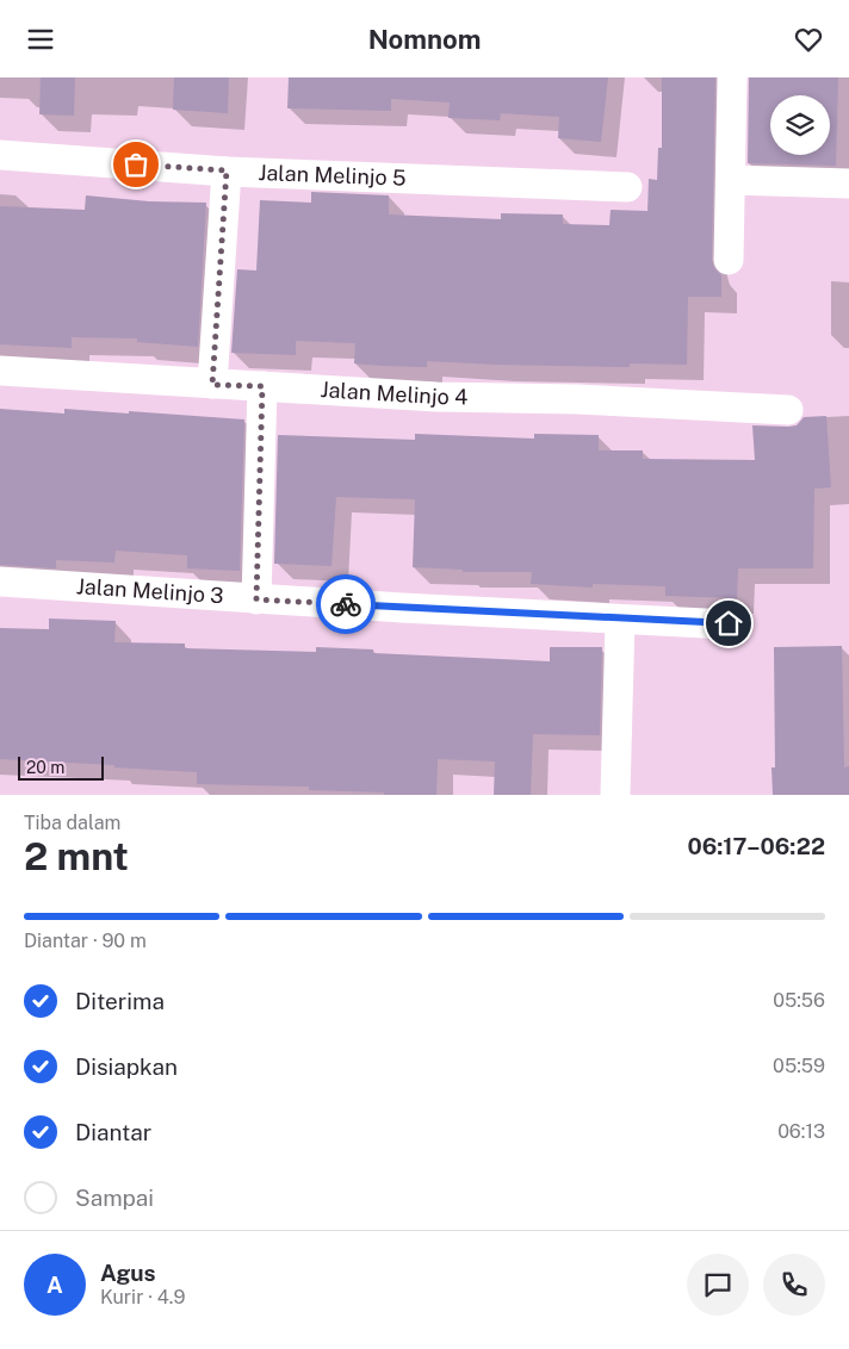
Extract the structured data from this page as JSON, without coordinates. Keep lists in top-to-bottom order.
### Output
{
  "streets": {
    "street": ["Jalan Melinjo 5", "Jalan Melinjo 4", "Jalan Melinjo 3"]
  },
  "scale_bar": "20 m",
  "page": {
    "header": "Nomnom",
    "scale": "20 m",
    "heading": ["2 mnt", "Tiba dalam", "06:17–06:22"],
    "panel": ["Agus", "Kurir · 4.9"],
    "bar": "Diantar · 90 m",
    "list": [
      ["Diterima", "05:56"],
      ["Disiapkan", "05:59"],
      ["Diantar", "06:13"],
      "Sampai"
    ],
    "round": "A"
  }
}
